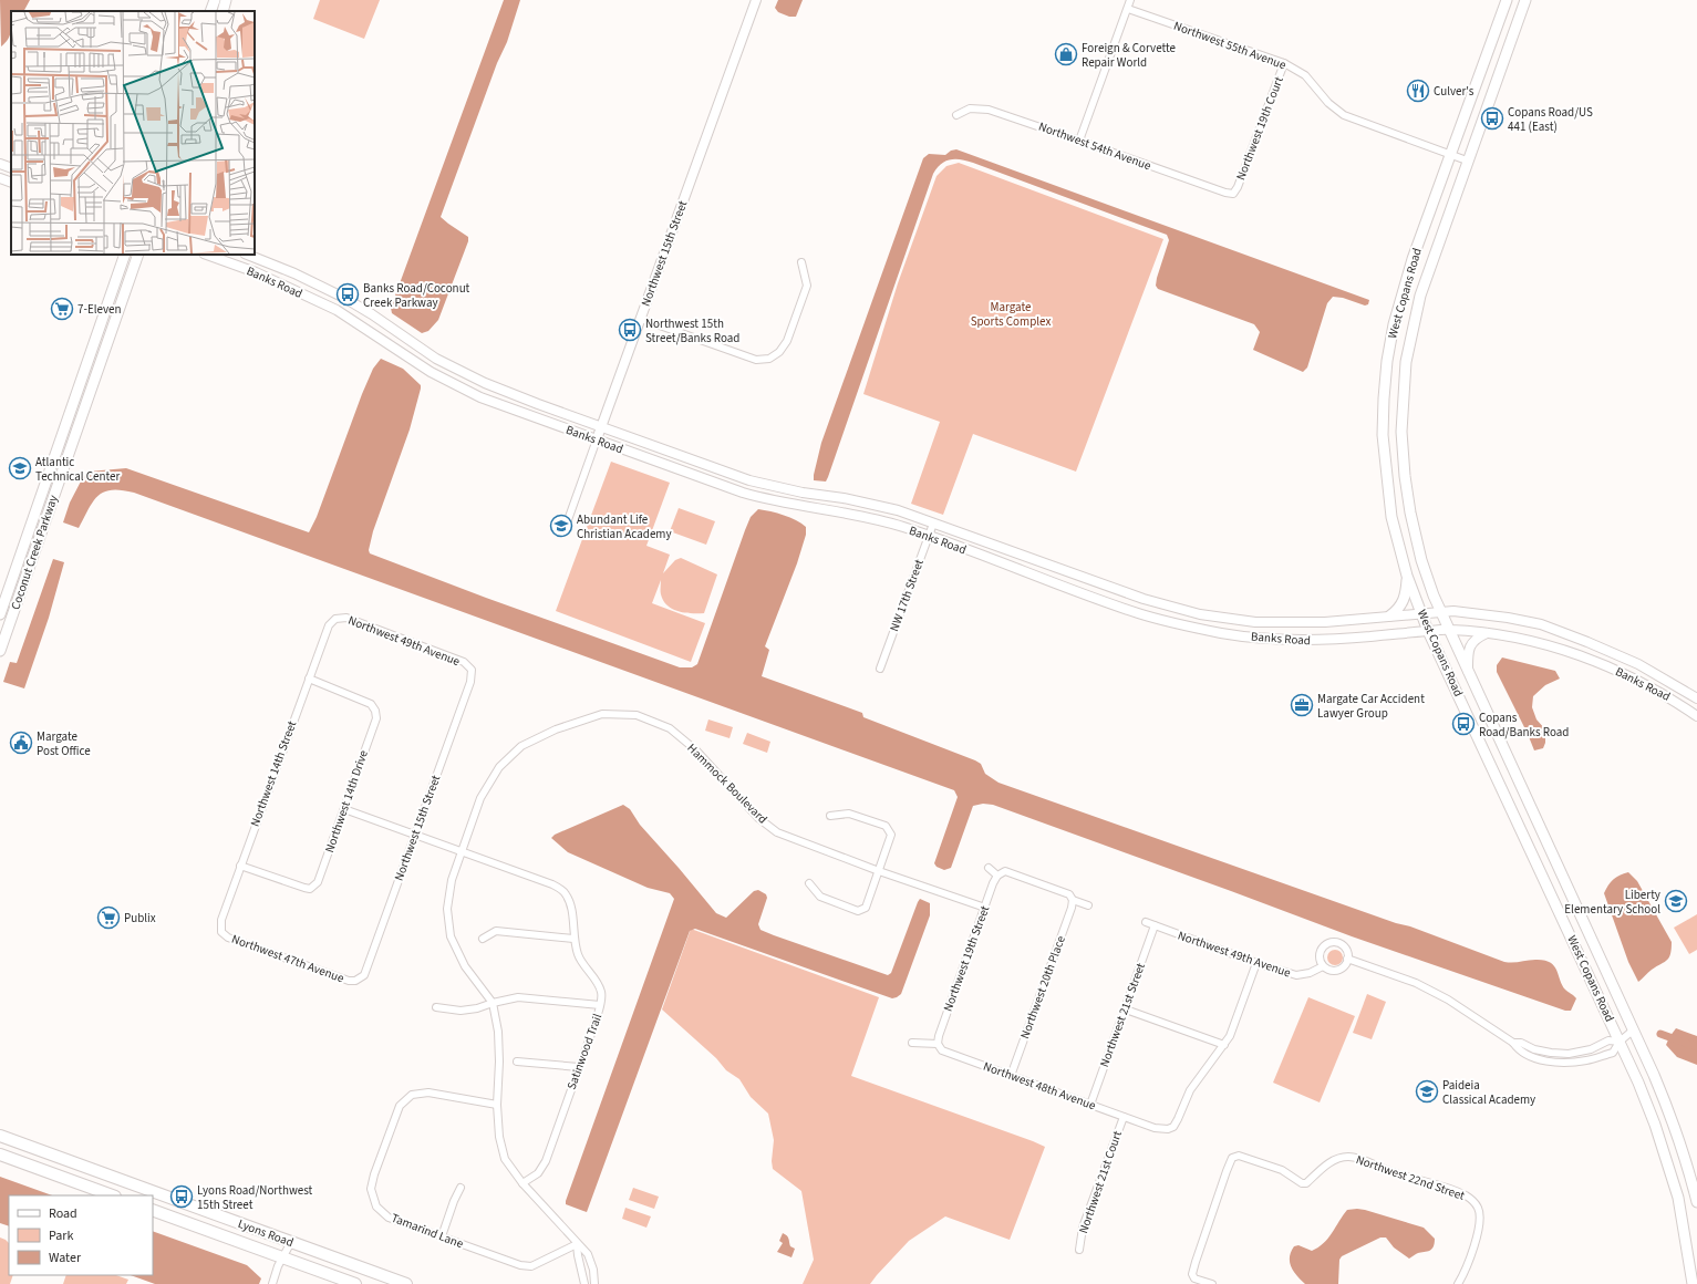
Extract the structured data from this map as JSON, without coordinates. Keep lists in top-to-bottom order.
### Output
{
  "streets": {
    "main road": ["West Copans Road", "Coconut Creek Parkway", "Lyons Road"],
    "street": [
      "Northwest 55th Avenue",
      "Northwest 19th Court",
      "Northwest 54th Avenue",
      "Northwest 15th Street",
      "Banks Road",
      "NW 17th Street",
      "Northwest 49th Avenue",
      "Northwest 14th Street",
      "Hammock Boulevard",
      "Northwest 14th Drive",
      "Northwest 47th Avenue",
      "Northwest 19th Street",
      "Northwest 20th Place",
      "Northwest 21st Street",
      "Satinwood Trail",
      "Northwest 48th Avenue",
      "Northwest 22nd Street",
      "Northwest 21st Court",
      "Tamarind Lane"
    ]
  },
  "crossings": [
    ["Northwest 55th Avenue", "Northwest 19th Court"],
    ["Northwest 55th Avenue", "West Copans Road"],
    ["Northwest 19th Court", "Northwest 54th Avenue"],
    ["Northwest 15th Street", "Banks Road"],
    ["Northwest 15th Street", "Northwest 49th Avenue"],
    ["Northwest 15th Street", "Northwest 47th Avenue"],
    ["Banks Road", "West Copans Road"],
    ["Banks Road", "NW 17th Street"],
    ["Northwest 49th Avenue", "Northwest 14th Street"],
    ["Northwest 49th Avenue", "Northwest 21st Street"],
    ["Northwest 14th Street", "Northwest 14th Drive"],
    ["Northwest 14th Street", "Northwest 47th Avenue"],
    ["Hammock Boulevard", "Northwest 19th Street"],
    ["Hammock Boulevard", "Satinwood Trail"],
    ["Hammock Boulevard", "Tamarind Lane"],
    ["Northwest 19th Street", "Northwest 48th Avenue"],
    ["Northwest 20th Place", "Northwest 48th Avenue"],
    ["Northwest 21st Street", "Northwest 48th Avenue"],
    ["Northwest 48th Avenue", "Northwest 21st Court"]
  ],
  "parks": ["Margate Sports Complex"],
  "places": {
    "shop": ["Foreign & Corvette Repair World"],
    "restaurant": ["Culver's"],
    "bus stop": [
      "Copans Road/US 441 (East)",
      "Banks Road/Coconut Creek Parkway",
      "Northwest 15th Street/Banks Road",
      "Copans Road/Banks Road",
      "Lyons Road/Northwest 15th Street"
    ],
    "supermarket": ["7-Eleven", "Publix"],
    "school or university": [
      "Atlantic Technical Center",
      "Abundant Life Christian Academy",
      "Liberty Elementary School",
      "Paideia Classical Academy"
    ],
    "office": ["Margate Car Accident Lawyer Group"],
    "public building": ["Margate Post Office"]
  },
  "legend": ["Road", "Park", "Water"]
}
